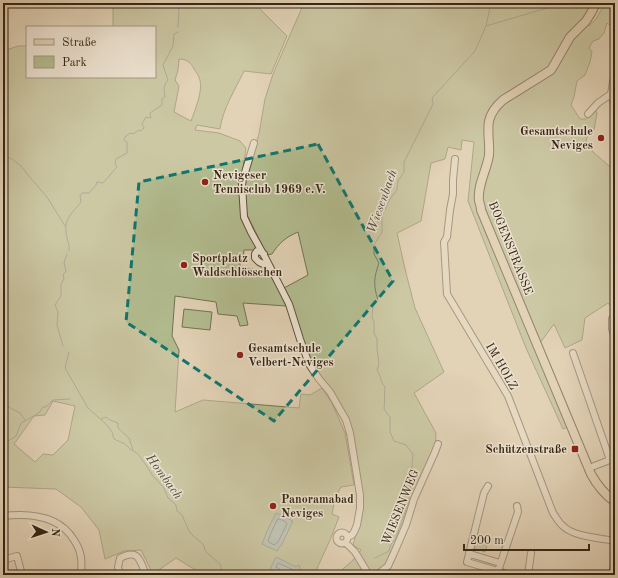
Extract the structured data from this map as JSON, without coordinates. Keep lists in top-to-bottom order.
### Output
{
  "streets": {
    "main road": ["BOGENSTRASSE"],
    "street": ["IM HOLZ", "WIESENWEG"]
  },
  "water": ["Wiesenbach", "Hombach"],
  "places": {
    "other": [
      "Gesamtschule Neviges",
      "Nevigeser Tennisclub 1969 e.V.",
      "Sportplatz Waldschlösschen",
      "Gesamtschule Velbert-Neviges",
      "Panoramabad Neviges"
    ],
    "transit": ["Schützenstraße"]
  },
  "legend": ["Straße", "Park"],
  "scale_bar": "200 m",
  "north": "right"
}
